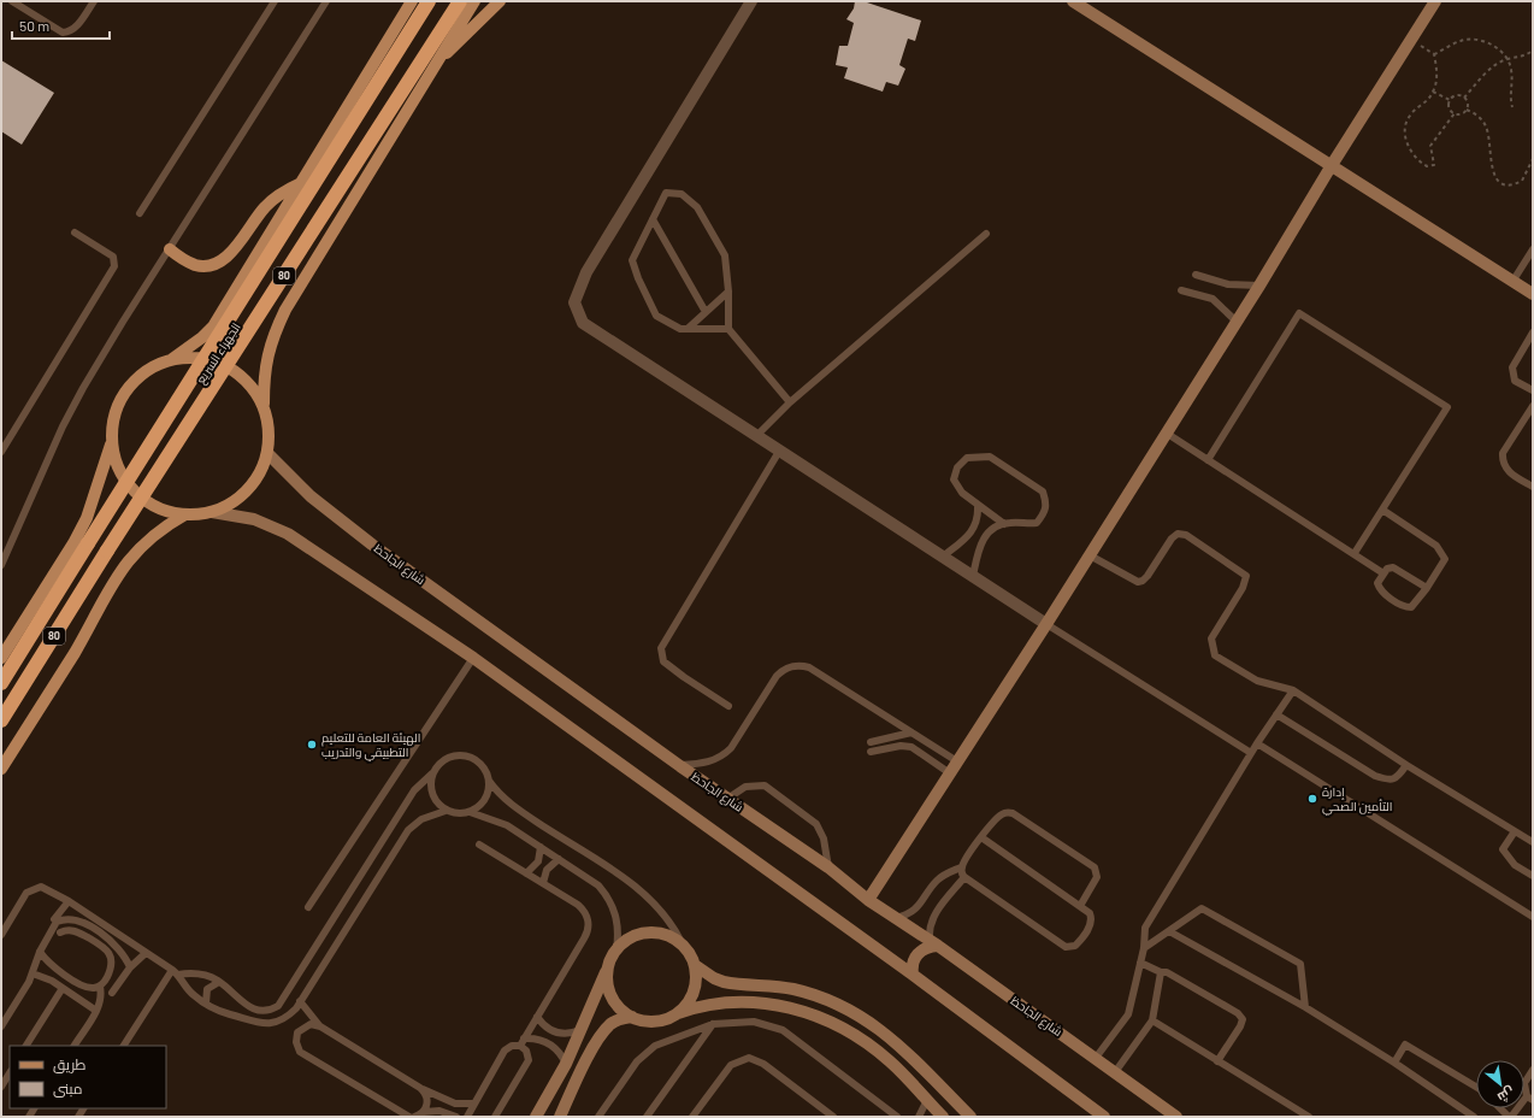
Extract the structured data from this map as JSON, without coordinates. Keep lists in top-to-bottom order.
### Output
{
  "streets": {
    "highway": ["80", "الجهراء السريع"],
    "street": ["شارع الجاحظ"]
  },
  "crossings": [
    ["الجهراء السريع", "شارع الجاحظ"]
  ],
  "places": ["الهيئة العامة للتعليم التطبيقي والتدريب", "إدارة التأمين الصحي"],
  "legend": ["طريق", "مبنى"],
  "scale_bar": "50 m",
  "north": "bottom right"
}
